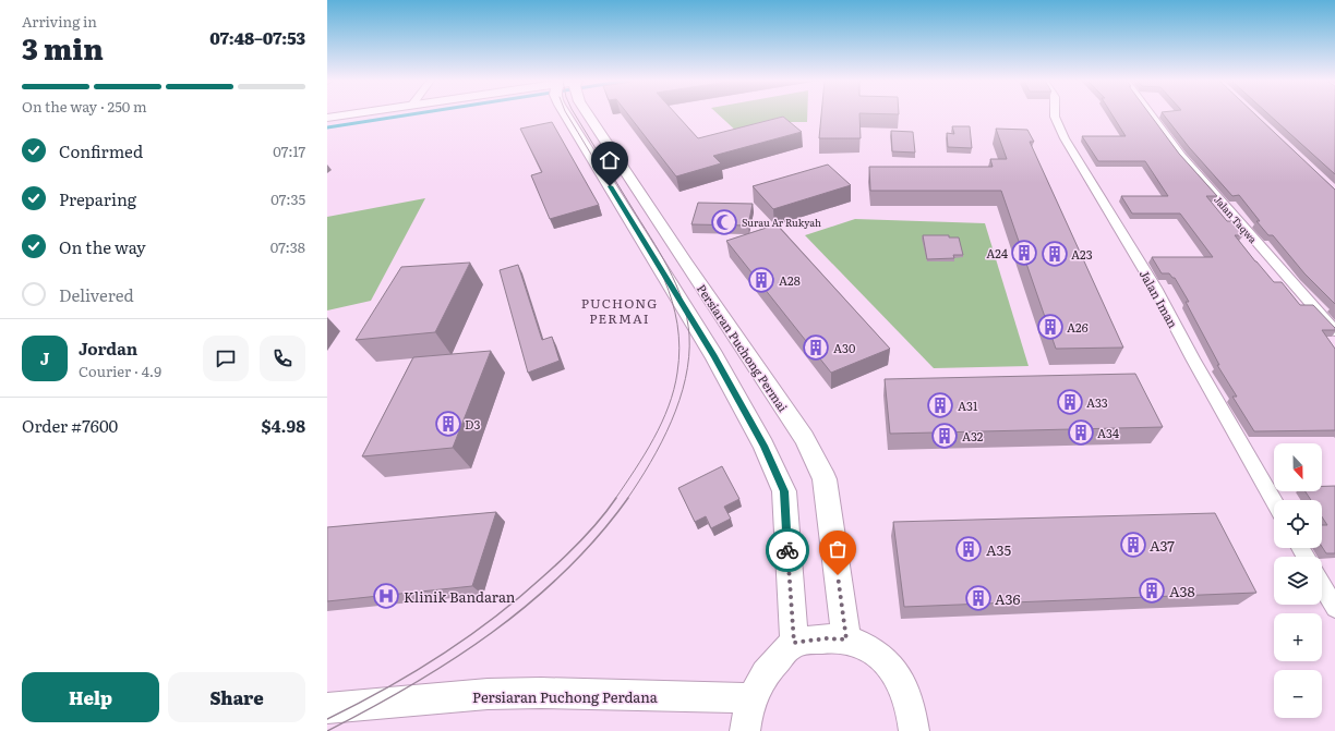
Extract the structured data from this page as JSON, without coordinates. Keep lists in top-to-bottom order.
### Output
{
  "streets": {
    "main road": ["Persiaran Puchong Permai", "Persiaran Puchong Perdana"],
    "street": ["Jalan Taqwa", "Jalan Iman"]
  },
  "districts": ["PUCHONG PERMAI"],
  "places": {
    "mosque": ["Surau Ar Rukyah"],
    "building": [
      "A24",
      "A23",
      "A28",
      "A26",
      "A30",
      "A33",
      "A31",
      "D3",
      "A34",
      "A32",
      "A37",
      "A35",
      "A38",
      "A36"
    ],
    "hospital": ["Klinik Bandaran"]
  },
  "north": "bottom",
  "page": {
    "heading": ["3 min", "Arriving in", "07:48–07:53"],
    "panel": [
      "Jordan",
      "Courier · 4.9",
      "Order #7600",
      "$4.98"
    ],
    "bar": "On the way · 250 m",
    "list": [
      ["Confirmed", "07:17"],
      ["Preparing", "07:35"],
      ["On the way", "07:38"],
      "Delivered"
    ],
    "round": "J",
    "map_buttons": ["+", "−"],
    "buttons": ["Help", "Share"]
  }
}
